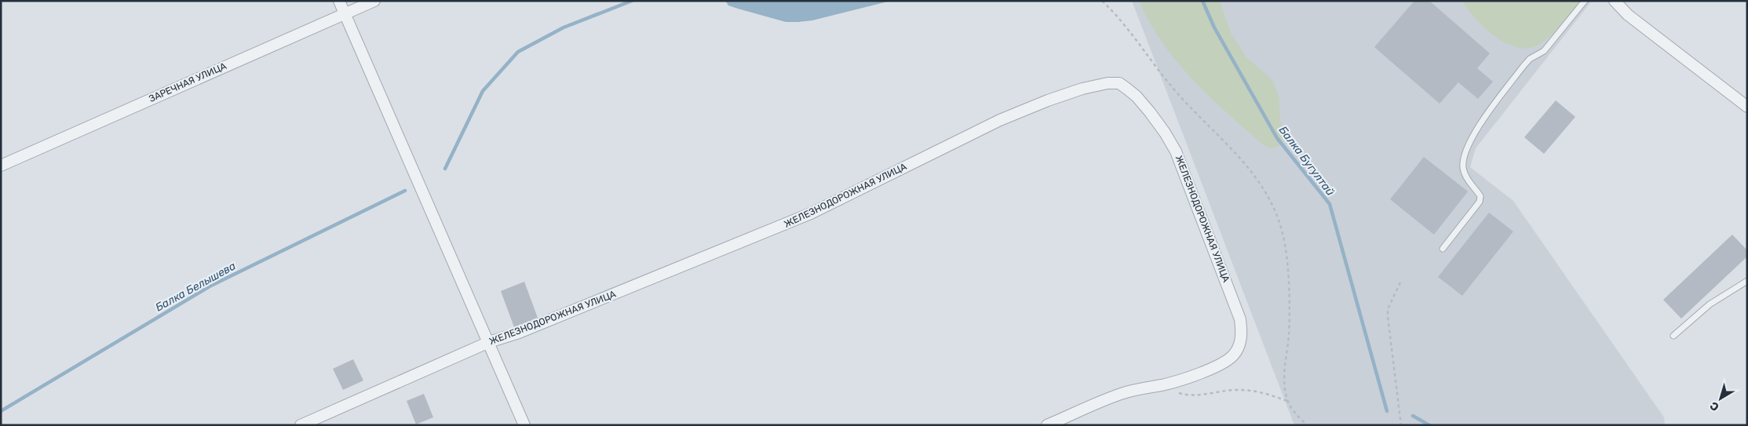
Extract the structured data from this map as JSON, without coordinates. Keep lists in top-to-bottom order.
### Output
{
  "streets": {
    "street": ["ЗАРЕЧНАЯ УЛИЦА", "ЖЕЛЕЗНОДОРОЖНАЯ УЛИЦА"]
  },
  "water": ["Балка Бугултай", "Балка Белышева"],
  "north": "bottom left"
}
